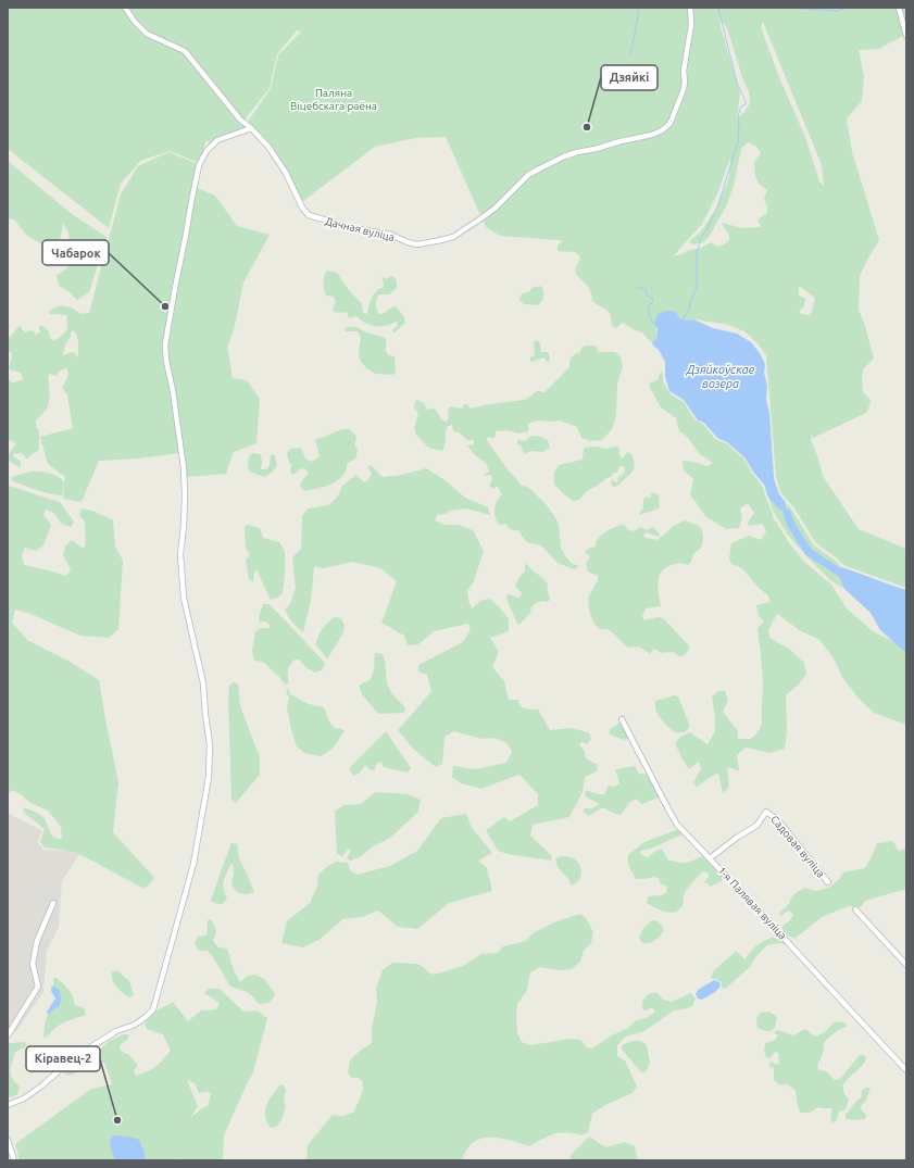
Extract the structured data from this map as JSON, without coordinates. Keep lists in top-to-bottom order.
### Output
{
  "streets": {
    "street": ["Дачная вуліца", "Садовая вуліца", "1-я Палявая вуліца"]
  },
  "crossings": [
    ["Садовая вуліца", "1-я Палявая вуліца"]
  ],
  "water": ["Дзяйкоўскае возера"],
  "parks": ["Паляна Віцебскага раёна"],
  "places": ["Дзяйкі", "Чабарок", "Кіравец-2"]
}
